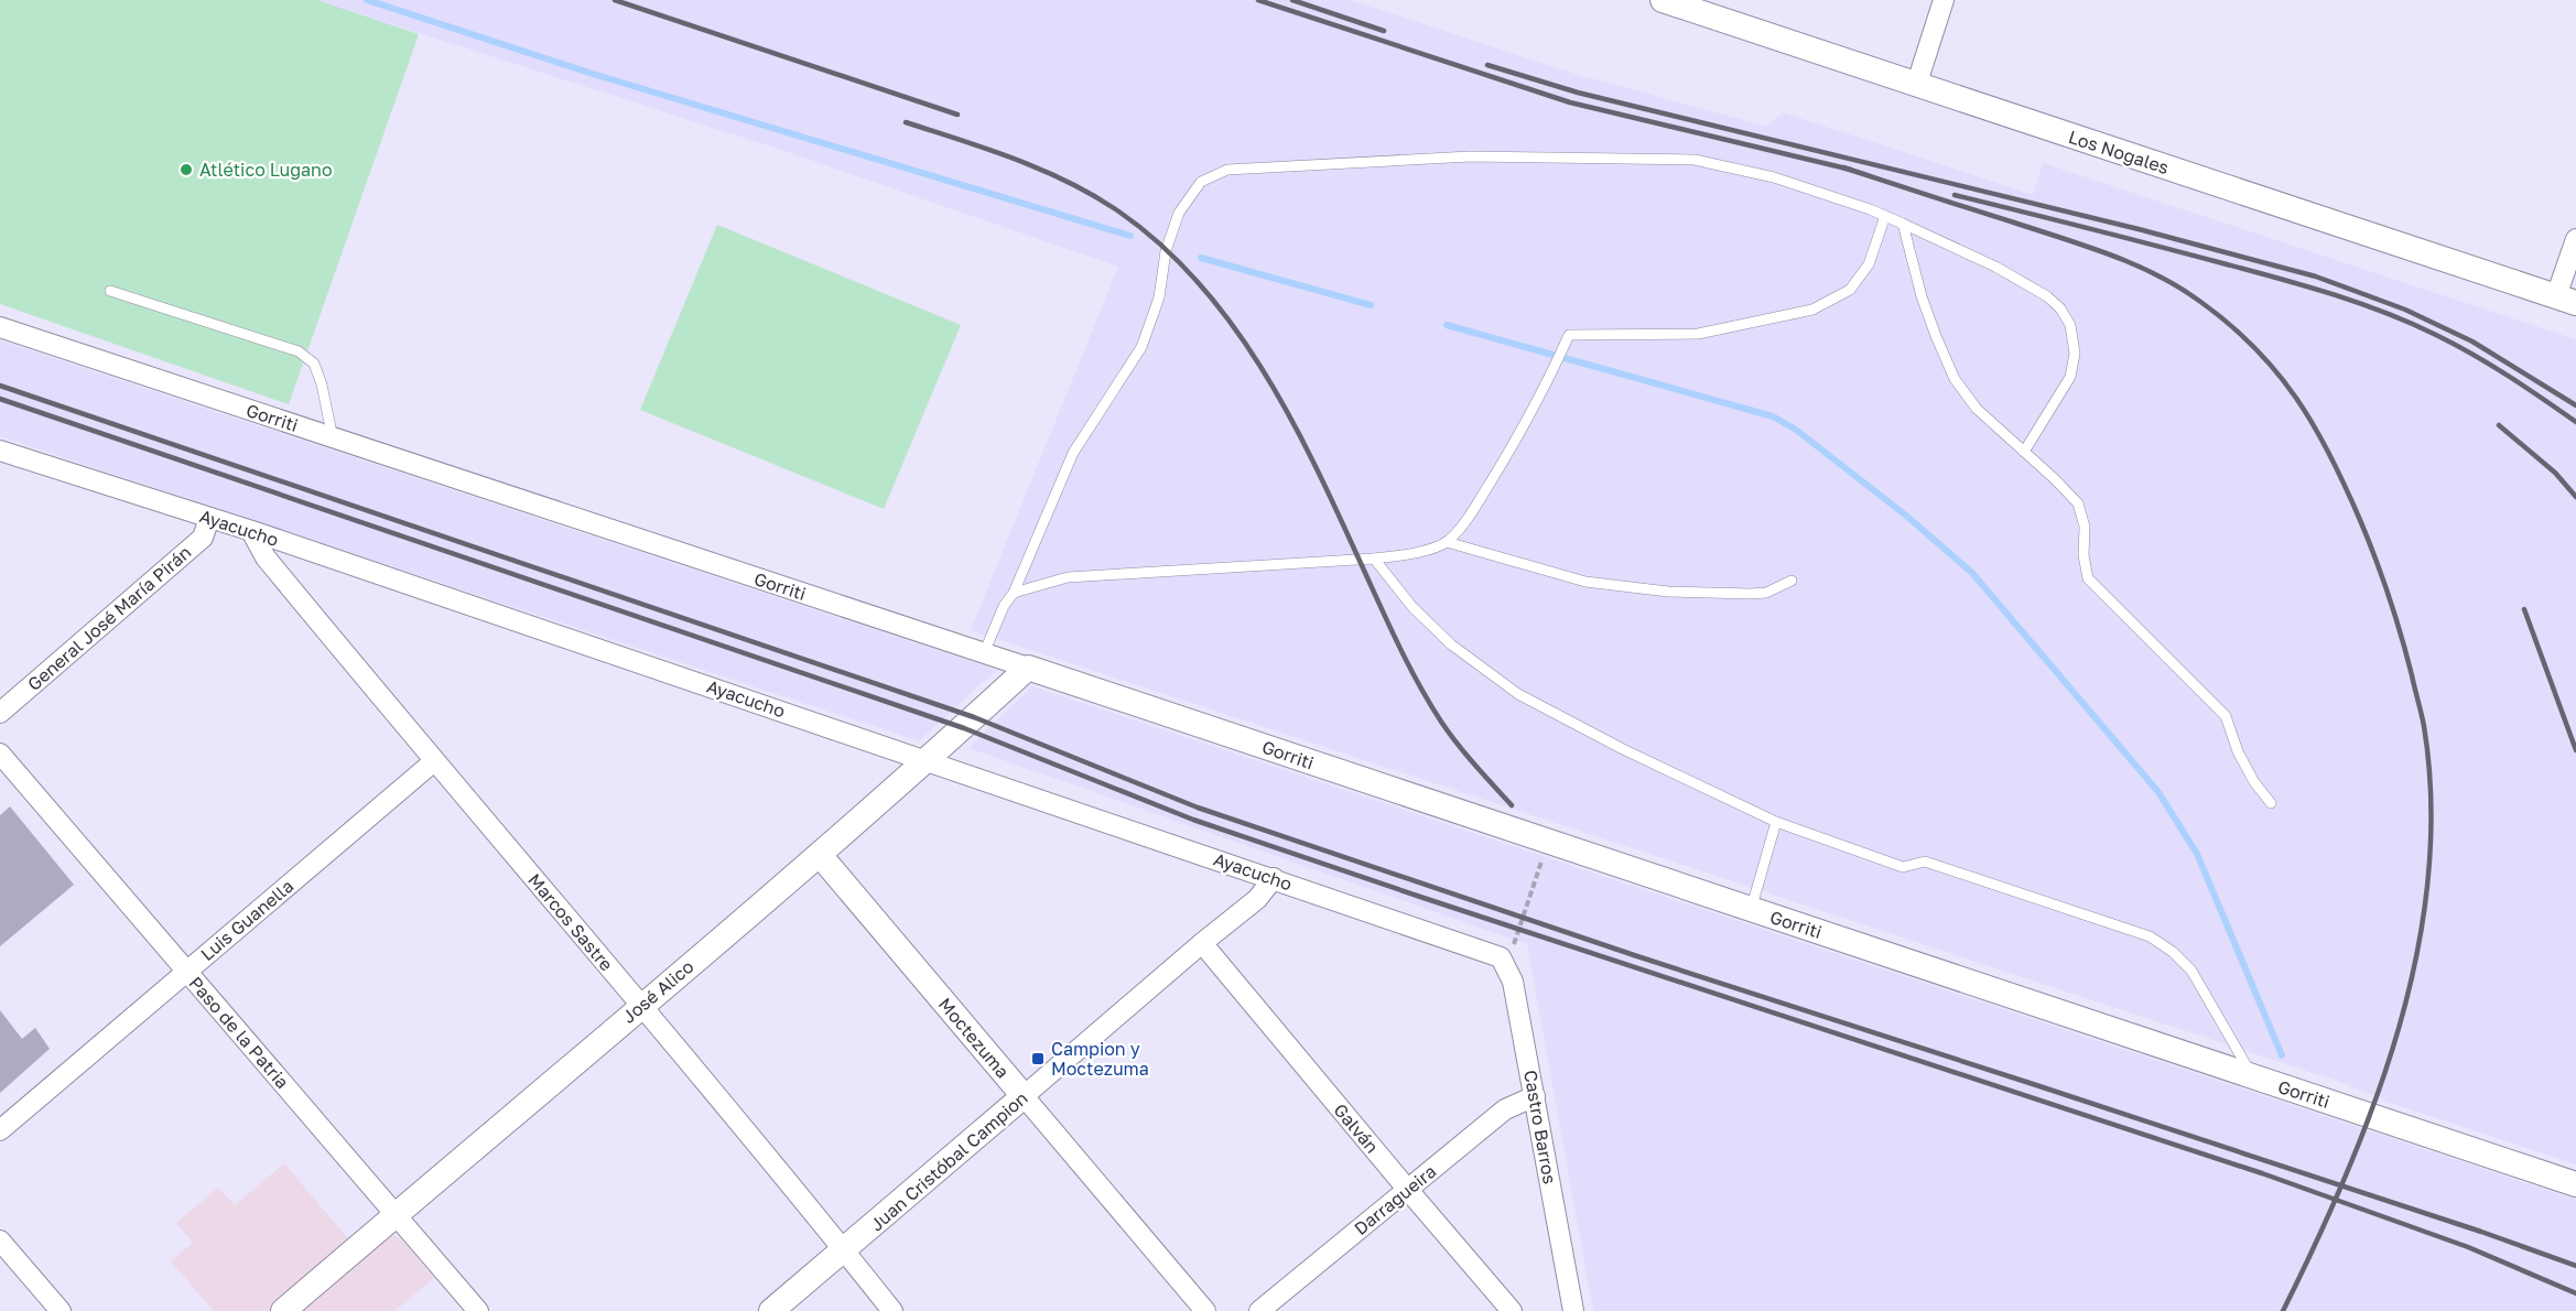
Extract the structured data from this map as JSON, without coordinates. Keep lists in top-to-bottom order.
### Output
{
  "streets": {
    "street": [
      "Los Nogales",
      "Gorriti",
      "Ayacucho",
      "General José María Pirán",
      "Luis Guanella",
      "Marcos Sastre",
      "José Alico",
      "Paso de la Patria",
      "Moctezuma",
      "Castro Barros",
      "Galván",
      "Juan Cristóbal Campion",
      "Darragueira"
    ]
  },
  "crossings": [
    ["Gorriti", "José Alico"],
    ["Ayacucho", "General José María Pirán"],
    ["Ayacucho", "Marcos Sastre"],
    ["Ayacucho", "José Alico"],
    ["Ayacucho", "Castro Barros"],
    ["Ayacucho", "Juan Cristóbal Campion"],
    ["Luis Guanella", "Marcos Sastre"],
    ["Luis Guanella", "Paso de la Patria"],
    ["Marcos Sastre", "José Alico"],
    ["Marcos Sastre", "Juan Cristóbal Campion"],
    ["José Alico", "Paso de la Patria"],
    ["José Alico", "Moctezuma"],
    ["Moctezuma", "Juan Cristóbal Campion"],
    ["Castro Barros", "Darragueira"],
    ["Galván", "Juan Cristóbal Campion"],
    ["Galván", "Darragueira"]
  ],
  "places": {
    "other": ["Atlético Lugano"],
    "transit": ["Campion y Moctezuma"]
  }
}
